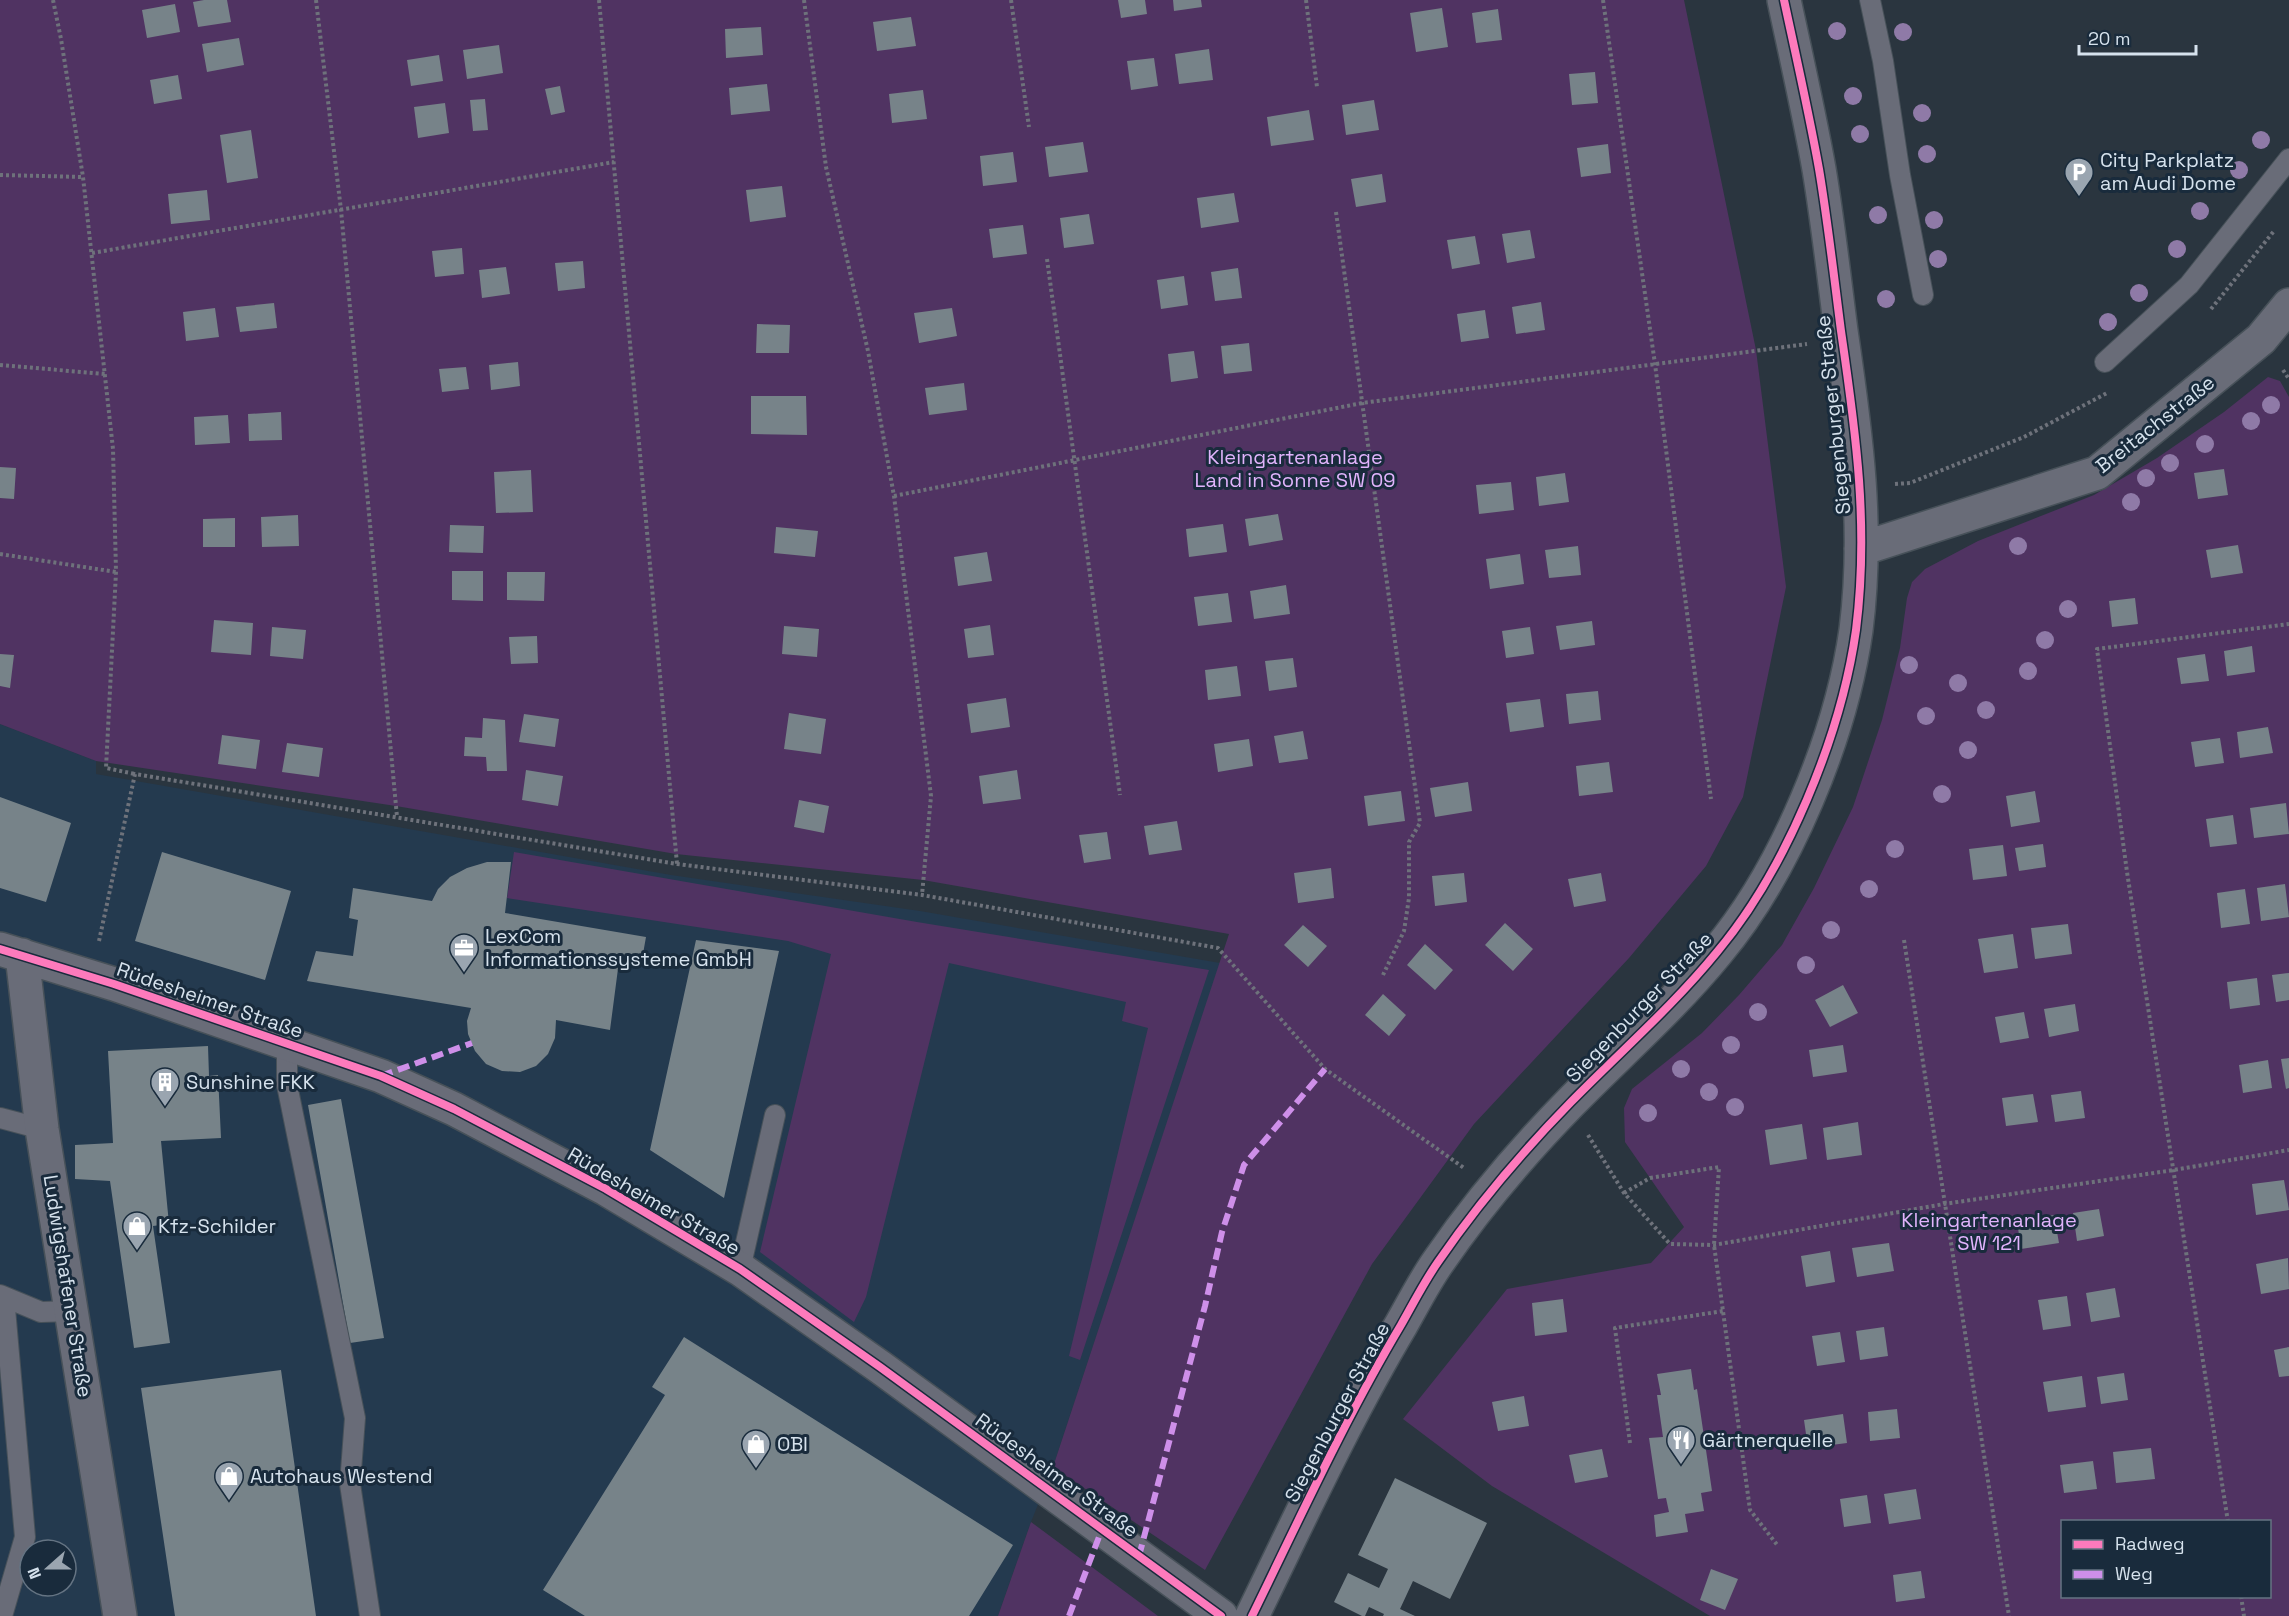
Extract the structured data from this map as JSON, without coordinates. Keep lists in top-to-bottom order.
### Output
{
  "streets": {
    "street": [
      "Siegenburger Straße",
      "Breitachstraße",
      "Rüdesheimer Straße",
      "Ludwigshafener Straße"
    ]
  },
  "crossings": [
    ["Siegenburger Straße", "Breitachstraße"],
    ["Rüdesheimer Straße", "Ludwigshafener Straße"]
  ],
  "parks": ["Kleingartenanlage Land in Sonne SW 09", "Kleingartenanlage SW 121"],
  "places": {
    "parking": ["City Parkplatz am Audi Dome"],
    "office": ["LexCom Informationssysteme GmbH"],
    "building": ["Sunshine FKK"],
    "shop": ["Kfz-Schilder", "OBI", "Autohaus Westend"],
    "restaurant": ["Gärtnerquelle"]
  },
  "legend": ["Radweg", "Weg"],
  "scale_bar": "20 m",
  "north": "left"
}
